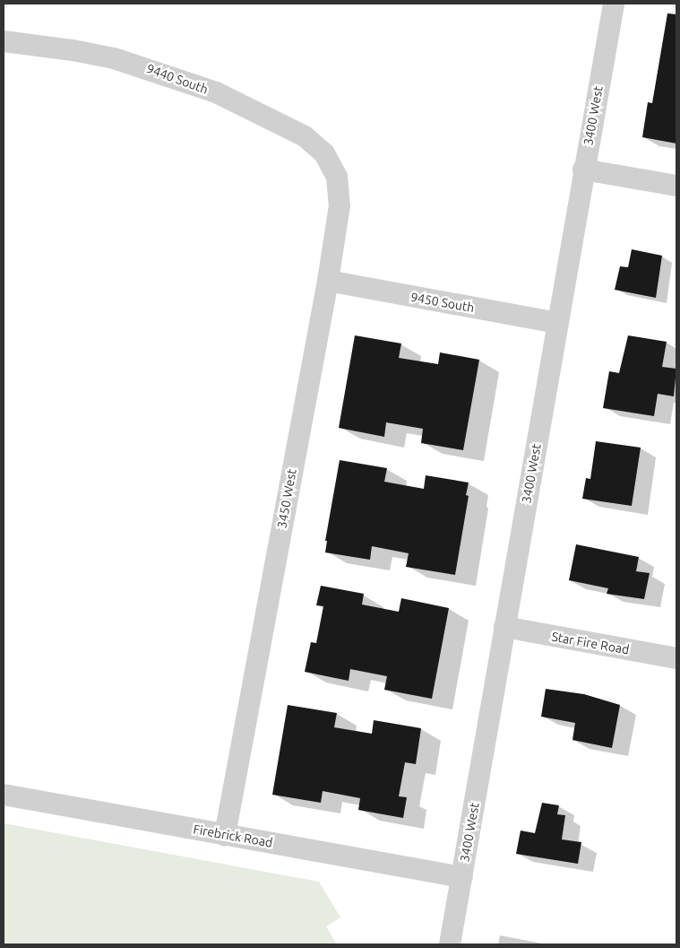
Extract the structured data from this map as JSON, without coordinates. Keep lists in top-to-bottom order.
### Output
{
  "streets": {
    "street": [
      "9440 South",
      "3400 West",
      "9450 South",
      "3450 West",
      "Star Fire Road",
      "Firebrick Road"
    ]
  },
  "crossings": [
    ["9440 South", "3450 West"],
    ["3400 West", "9450 South"],
    ["3400 West", "Star Fire Road"],
    ["3400 West", "Firebrick Road"],
    ["9450 South", "3450 West"],
    ["3450 West", "Firebrick Road"]
  ]
}
